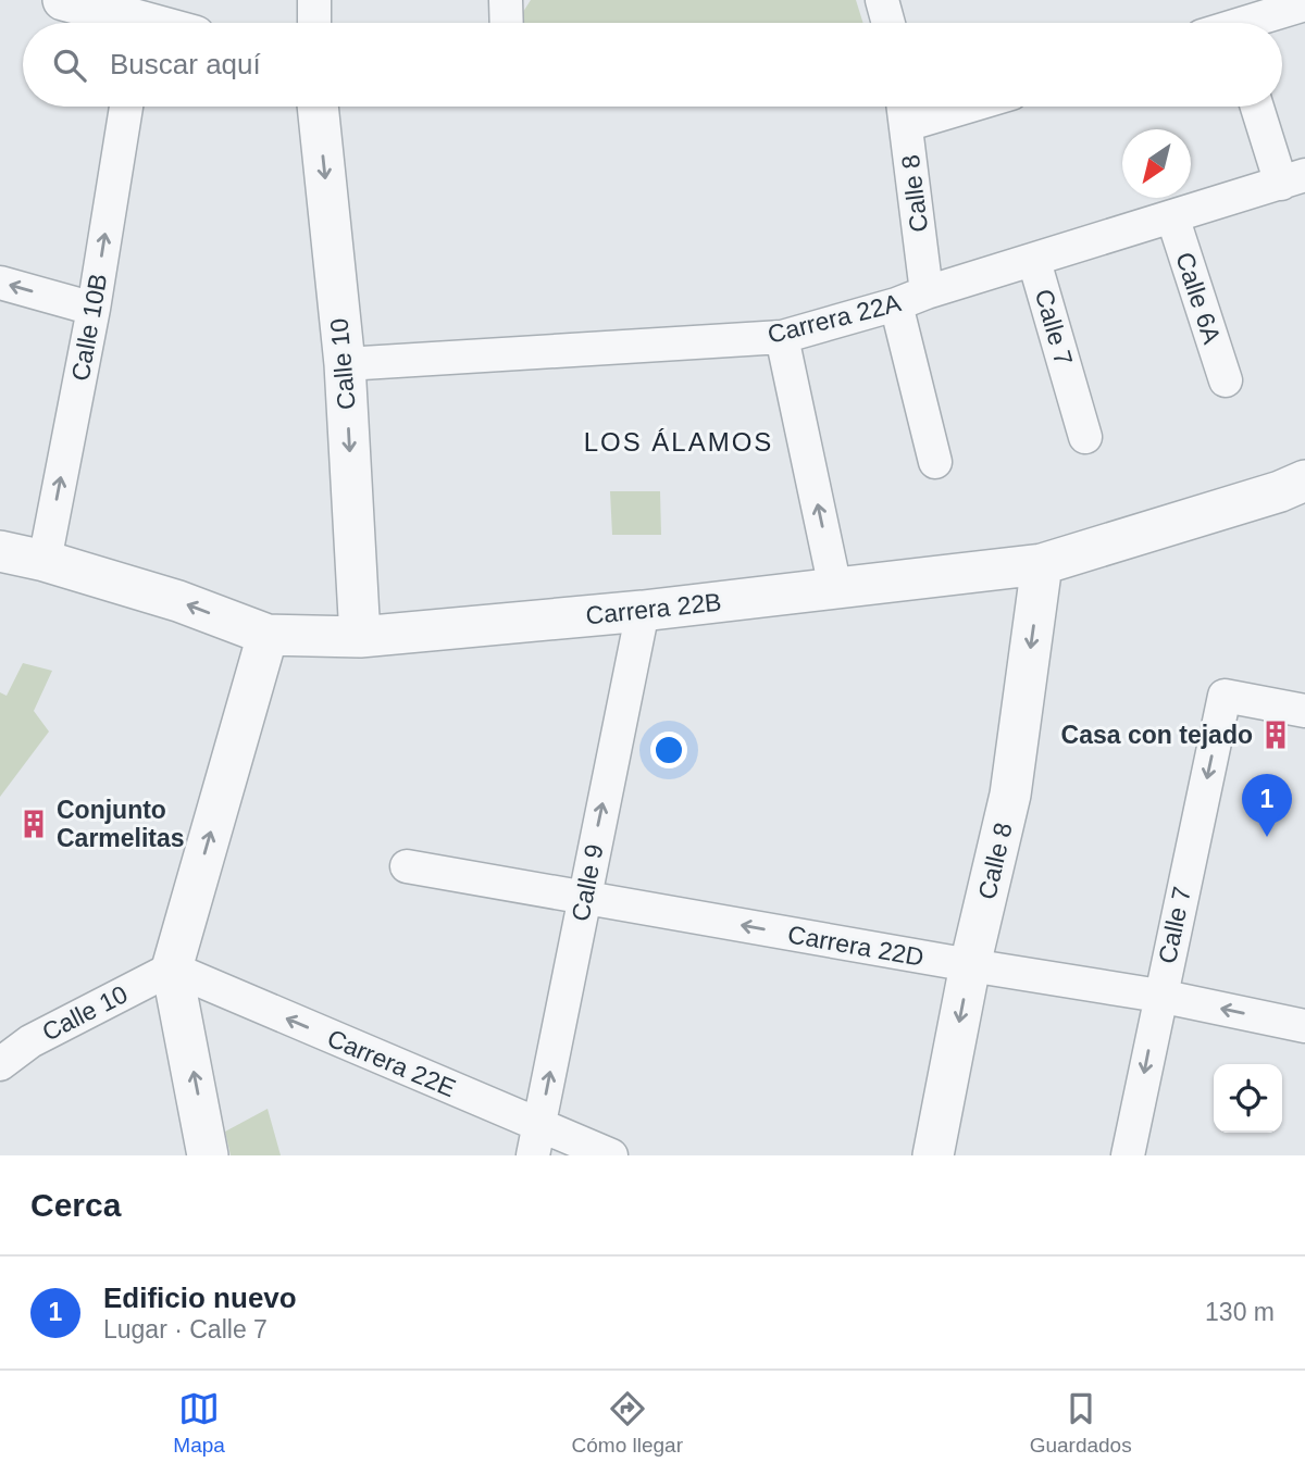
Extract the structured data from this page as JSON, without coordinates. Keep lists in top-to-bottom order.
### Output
{
  "streets": {
    "street": [
      "Calle 8",
      "Calle 6A",
      "Carrera 22A",
      "Calle 10B",
      "Calle 7",
      "Calle 10",
      "Carrera 22B",
      "Calle 9",
      "Carrera 22D",
      "Carrera 22E"
    ]
  },
  "crossings": [
    ["Calle 8", "Carrera 22A"],
    ["Calle 8", "Carrera 22B"],
    ["Calle 8", "Carrera 22D"],
    ["Calle 6A", "Carrera 22A"],
    ["Carrera 22A", "Calle 7"],
    ["Carrera 22A", "Calle 10"],
    ["Calle 10B", "Carrera 22B"],
    ["Calle 7", "Carrera 22D"],
    ["Calle 10", "Carrera 22B"],
    ["Calle 10", "Carrera 22E"],
    ["Carrera 22B", "Calle 9"],
    ["Calle 9", "Carrera 22D"],
    ["Calle 9", "Carrera 22E"]
  ],
  "one_way": [
    "Calle 8",
    "Calle 10B",
    "Calle 7",
    "Calle 10",
    "Calle 9",
    "Carrera 22D",
    "Carrera 22E"
  ],
  "districts": ["LOS ÁLAMOS"],
  "places": {
    "building": ["Casa con tejado", "Conjunto Carmelitas"]
  },
  "north": "bottom left",
  "page": {
    "search": "Buscar aquí",
    "pins": "1",
    "heading": "Cerca",
    "list": [
      {
        "mark": "1",
        "name": "Edificio nuevo",
        "note": "Lugar · Calle 7",
        "value": "130 m"
      }
    ],
    "nav": ["Mapa", "Cómo llegar", "Guardados"]
  }
}
